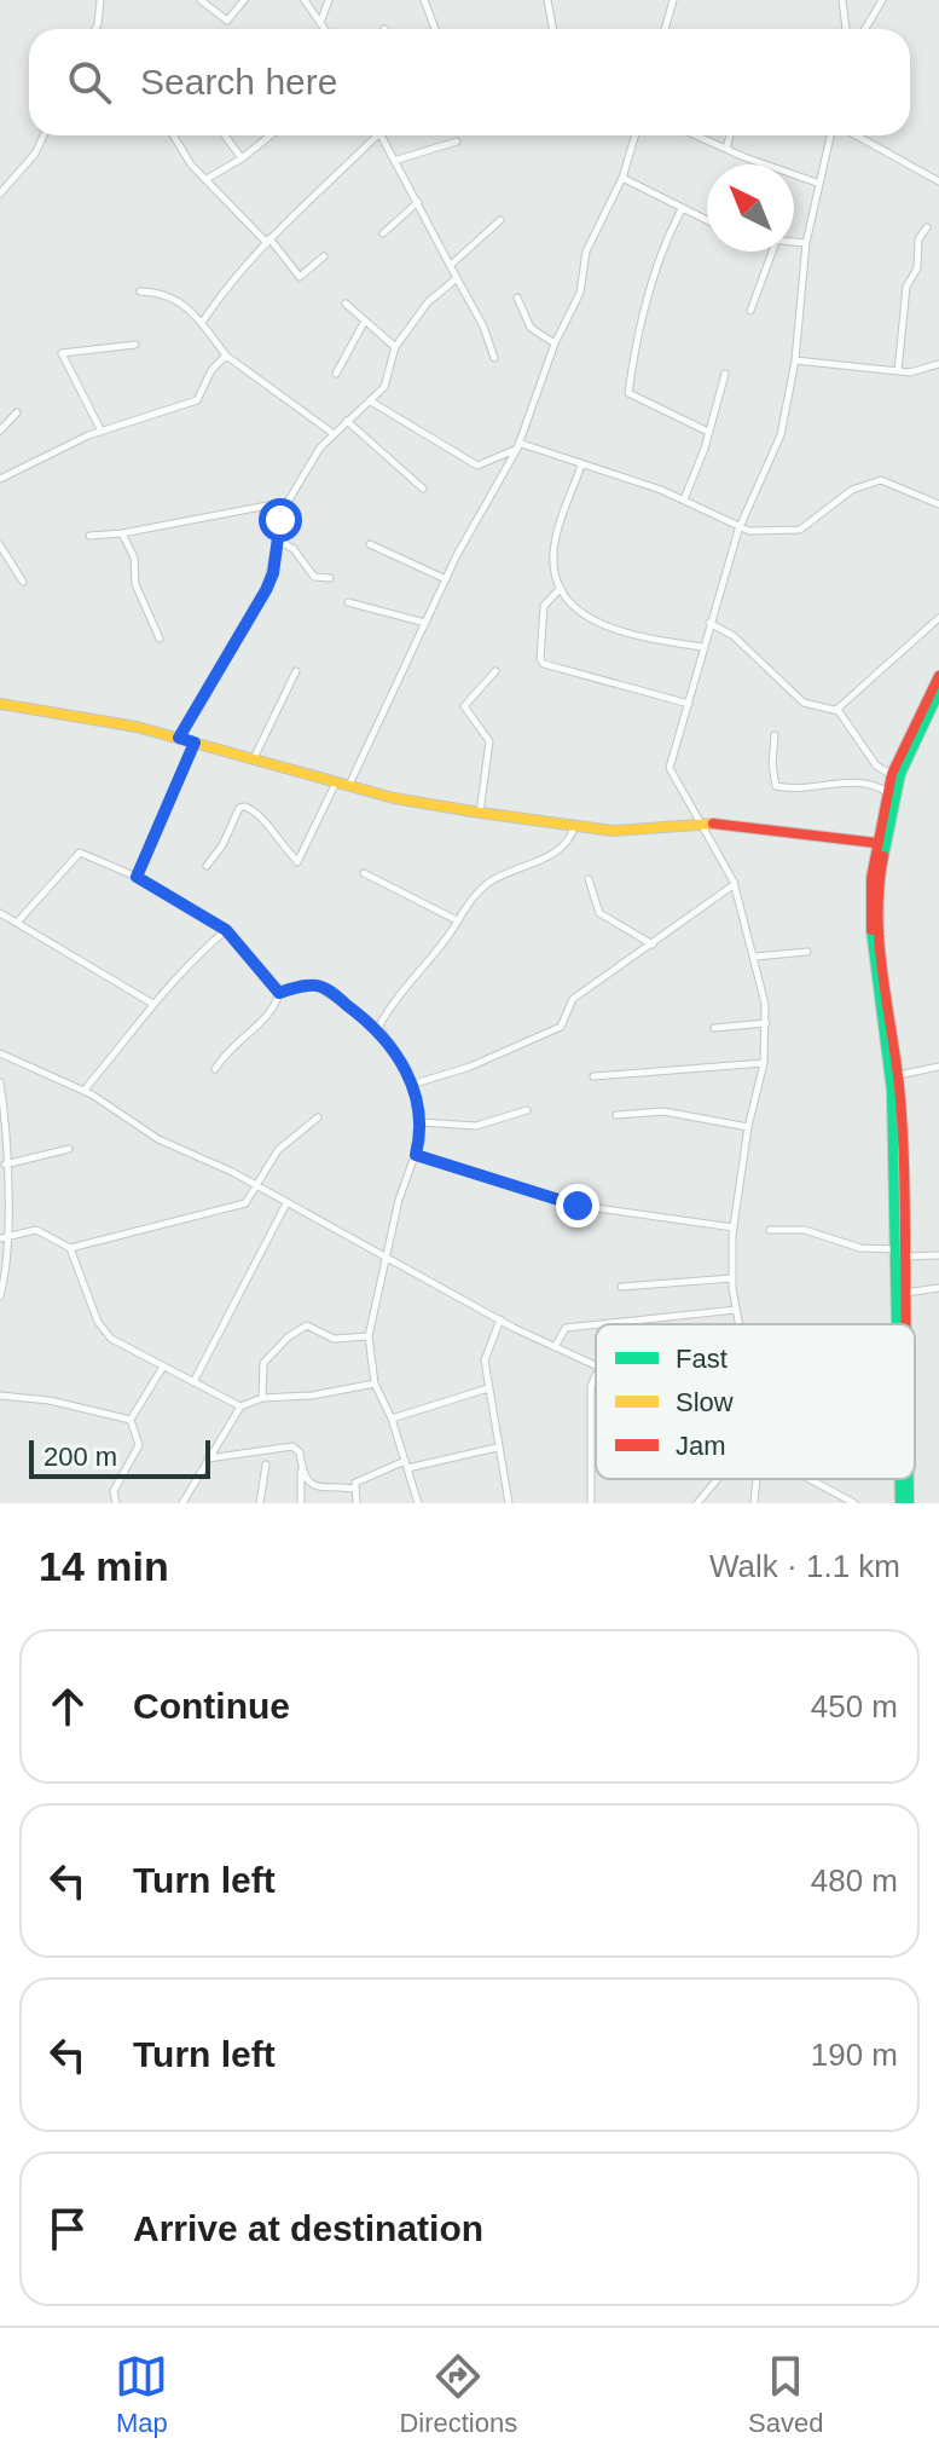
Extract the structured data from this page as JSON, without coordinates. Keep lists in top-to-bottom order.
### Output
{
  "legend": ["Fast", "Slow", "Jam"],
  "scale_bar": "200 m",
  "north": "top left",
  "page": {
    "search": "Search here",
    "scale": "200 m",
    "heading": ["14 min", "Walk · 1.1 km"],
    "list": [
      ["Continue", "450 m"],
      ["Turn left", "480 m"],
      ["Turn left", "190 m"],
      "Arrive at destination"
    ],
    "nav": ["Map", "Directions", "Saved"]
  }
}
